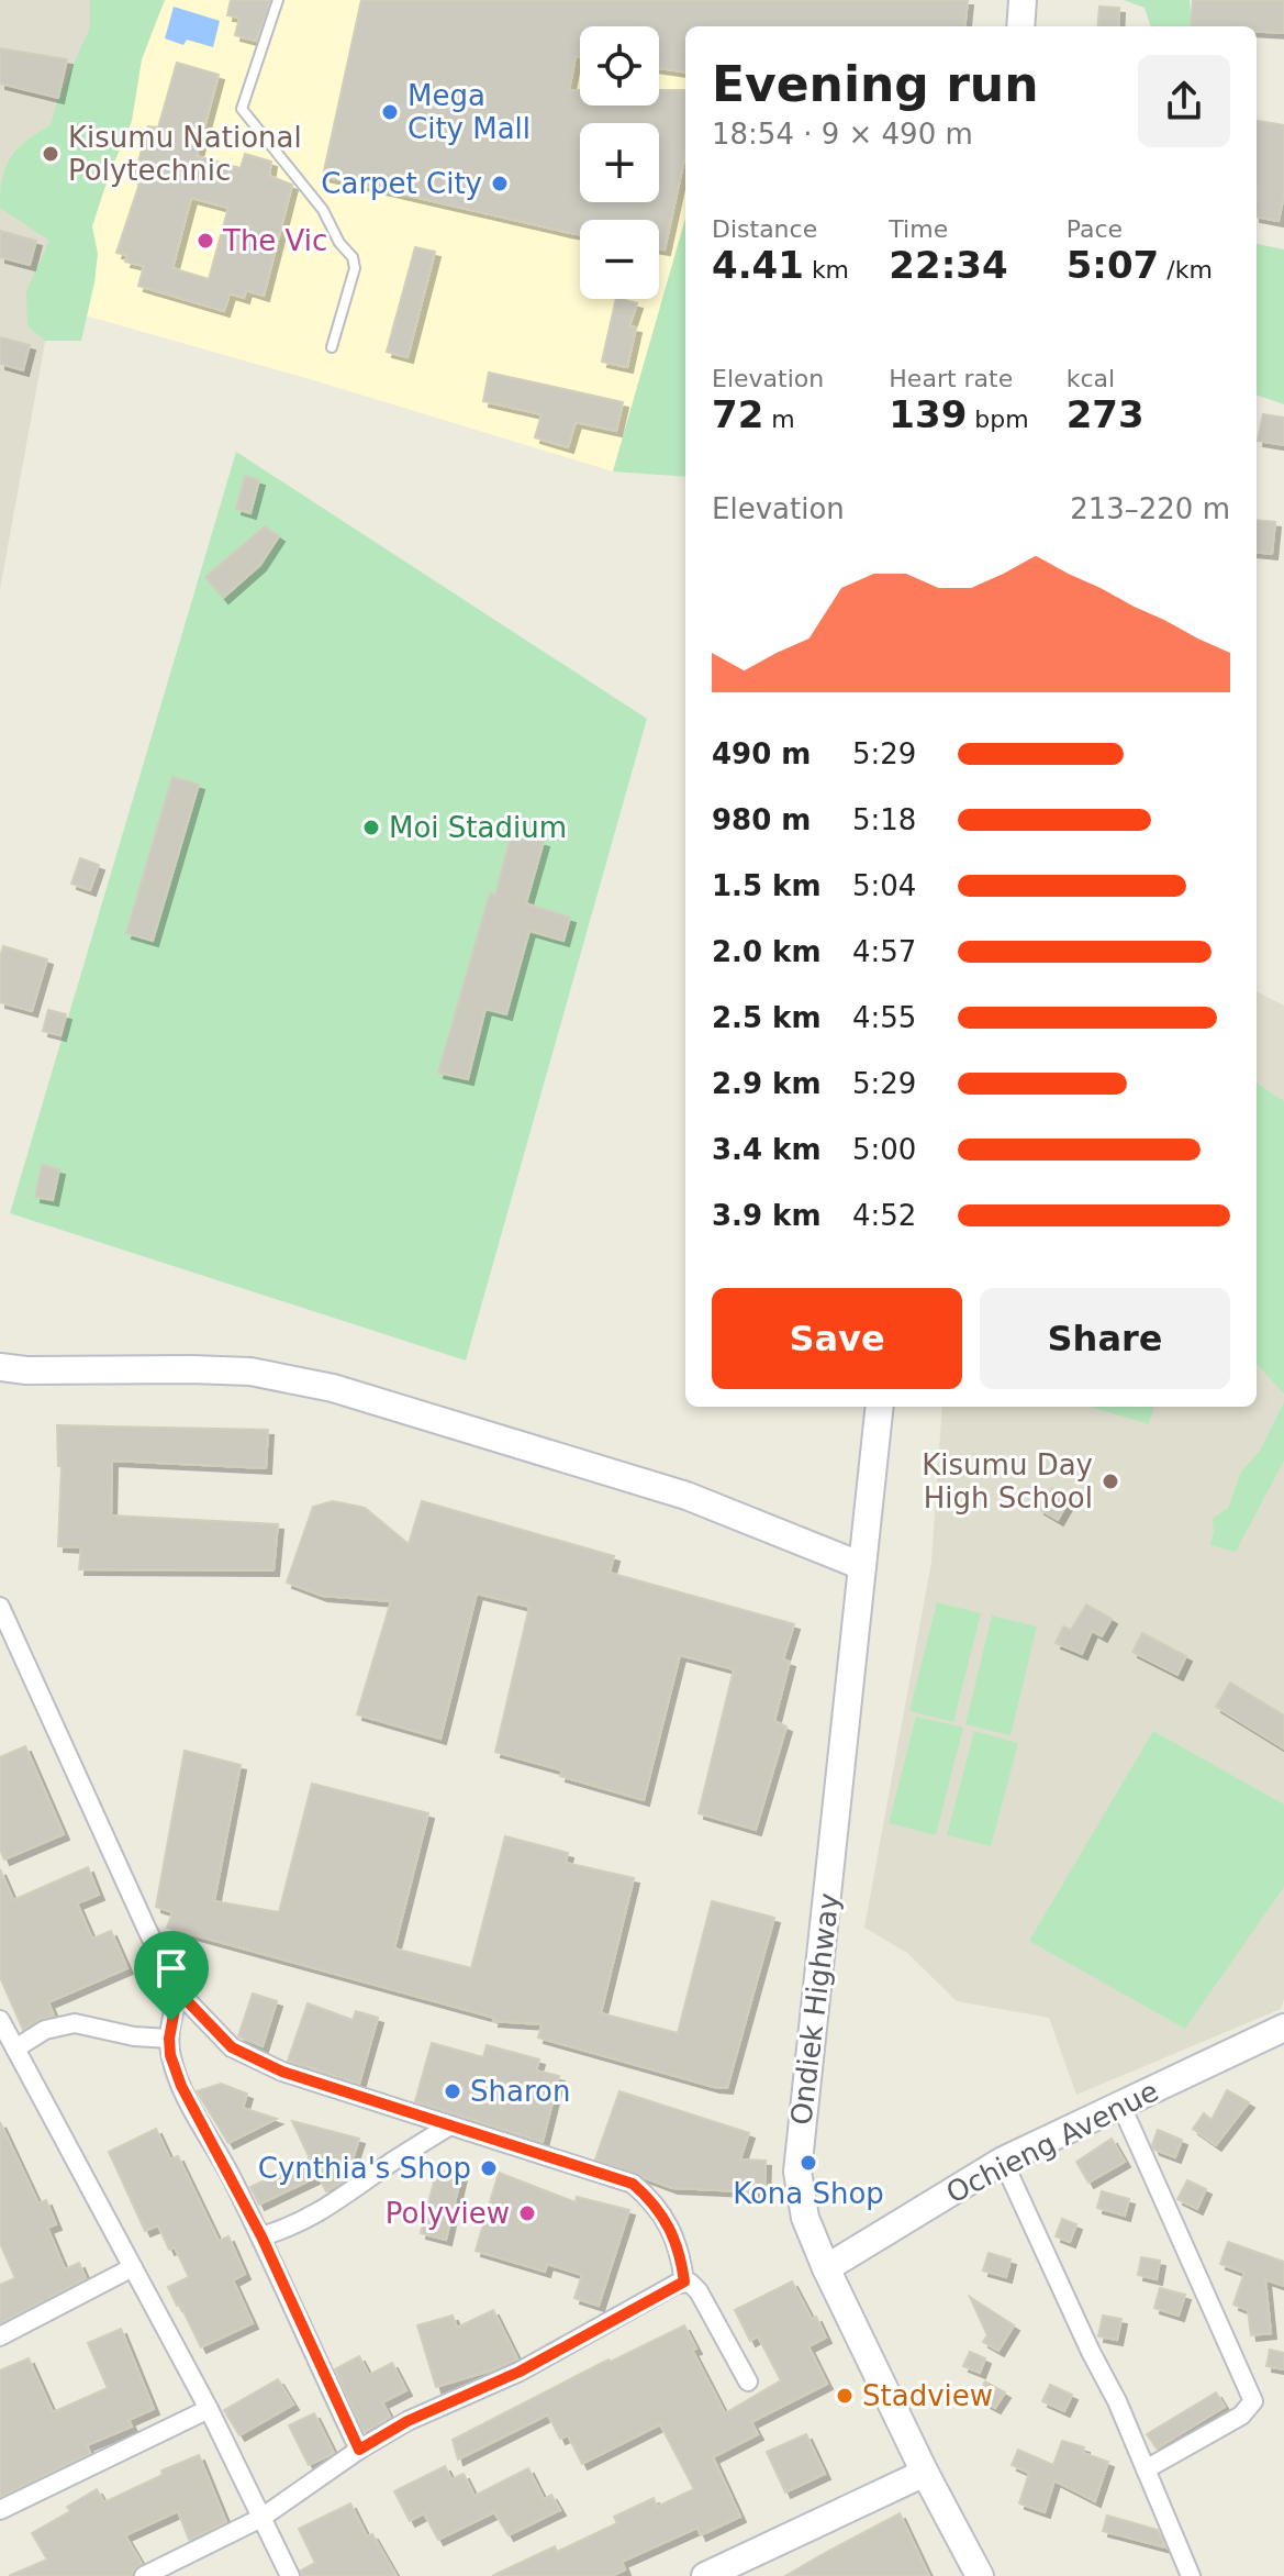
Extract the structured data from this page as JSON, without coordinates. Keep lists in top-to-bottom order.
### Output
{
  "streets": {
    "main road": ["Ondiek Highway", "Ochieng Avenue"]
  },
  "crossings": [
    ["Ondiek Highway", "Ochieng Avenue"]
  ],
  "places": [
    "Mega City Mall",
    "Kisumu National Polytechnic",
    "Carpet City",
    "The Vic",
    "Moi Stadium",
    "Kisumu Day High School",
    "Sharon",
    "Kona Shop",
    "Cynthia's Shop",
    "Polyview",
    "Stadview"
  ],
  "page": {
    "map_buttons": ["+", "−"],
    "heading": ["Evening run", "18:54 · 9 × 490 m"],
    "stats": [
      ["Distance", "4.41 km"],
      ["Time", "22:34"],
      ["Pace", "5:07 /km"],
      ["Elevation", "72 m"],
      ["Heart rate", "139 bpm"],
      ["kcal", "273"]
    ],
    "chart": ["Elevation", "213–220 m"],
    "list": [
      {
        "name": "490 m",
        "note": "5:29"
      },
      {
        "name": "980 m",
        "note": "5:18"
      },
      {
        "name": "1.5 km",
        "note": "5:04"
      },
      {
        "name": "2.0 km",
        "note": "4:57"
      },
      {
        "name": "2.5 km",
        "note": "4:55"
      },
      {
        "name": "2.9 km",
        "note": "5:29"
      },
      {
        "name": "3.4 km",
        "note": "5:00"
      },
      {
        "name": "3.9 km",
        "note": "4:52"
      }
    ],
    "buttons": ["Save", "Share"]
  }
}
